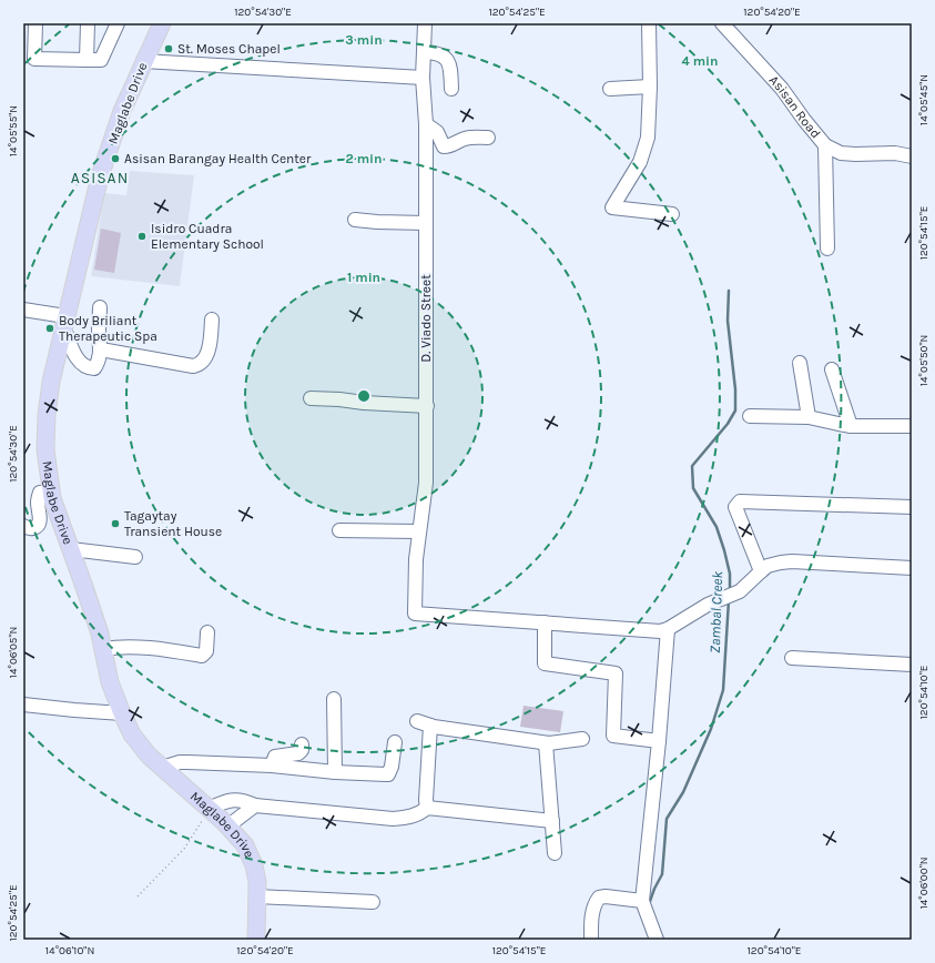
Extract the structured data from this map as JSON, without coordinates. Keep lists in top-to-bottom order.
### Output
{
  "streets": {
    "main road": ["Maglabe Drive"],
    "street": ["Asisan Road", "D. Viado Street"]
  },
  "districts": ["ASISAN"],
  "water": ["Zambal Creek"],
  "places": [
    "St. Moses Chapel",
    "Asisan Barangay Health Center",
    "Isidro Cuadra Elementary School",
    "Body Briliant Therapeutic Spa",
    "Tagaytay Transient House"
  ],
  "coordinates": [
    "120°54'30\"E",
    "120°54'25\"E",
    "120°54'20\"E",
    "14°05'45\"N",
    "14°05'55\"N",
    "120°54'15\"E",
    "14°05'50\"N",
    "14°06'05\"N",
    "120°54'10\"E",
    "14°06'00\"N",
    "14°06'10\"N"
  ],
  "rings": [
    "3 min",
    "4 min",
    "2 min",
    "1 min"
  ]
}
